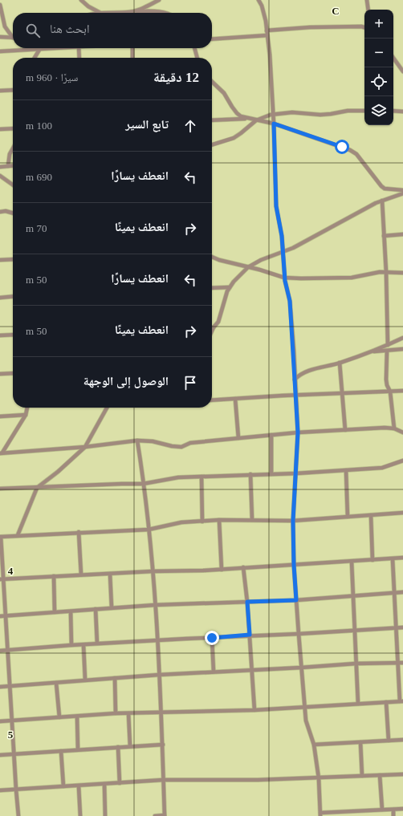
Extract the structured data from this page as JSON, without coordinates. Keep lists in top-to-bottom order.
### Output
{
  "page": {
    "map_buttons": ["+", "−"],
    "search": "ابحث هنا",
    "heading": ["12 دقيقة", "سيرًا · 960 m"],
    "list": [
      ["تابع السير", "100 m"],
      ["انعطف يسارًا", "690 m"],
      ["انعطف يمينًا", "70 m"],
      ["انعطف يسارًا", "50 m"],
      ["انعطف يمينًا", "50 m"],
      "الوصول إلى الوجهة"
    ]
  },
  "grid": {
    "columns": ["C"],
    "rows": ["4", "5"]
  }
}
